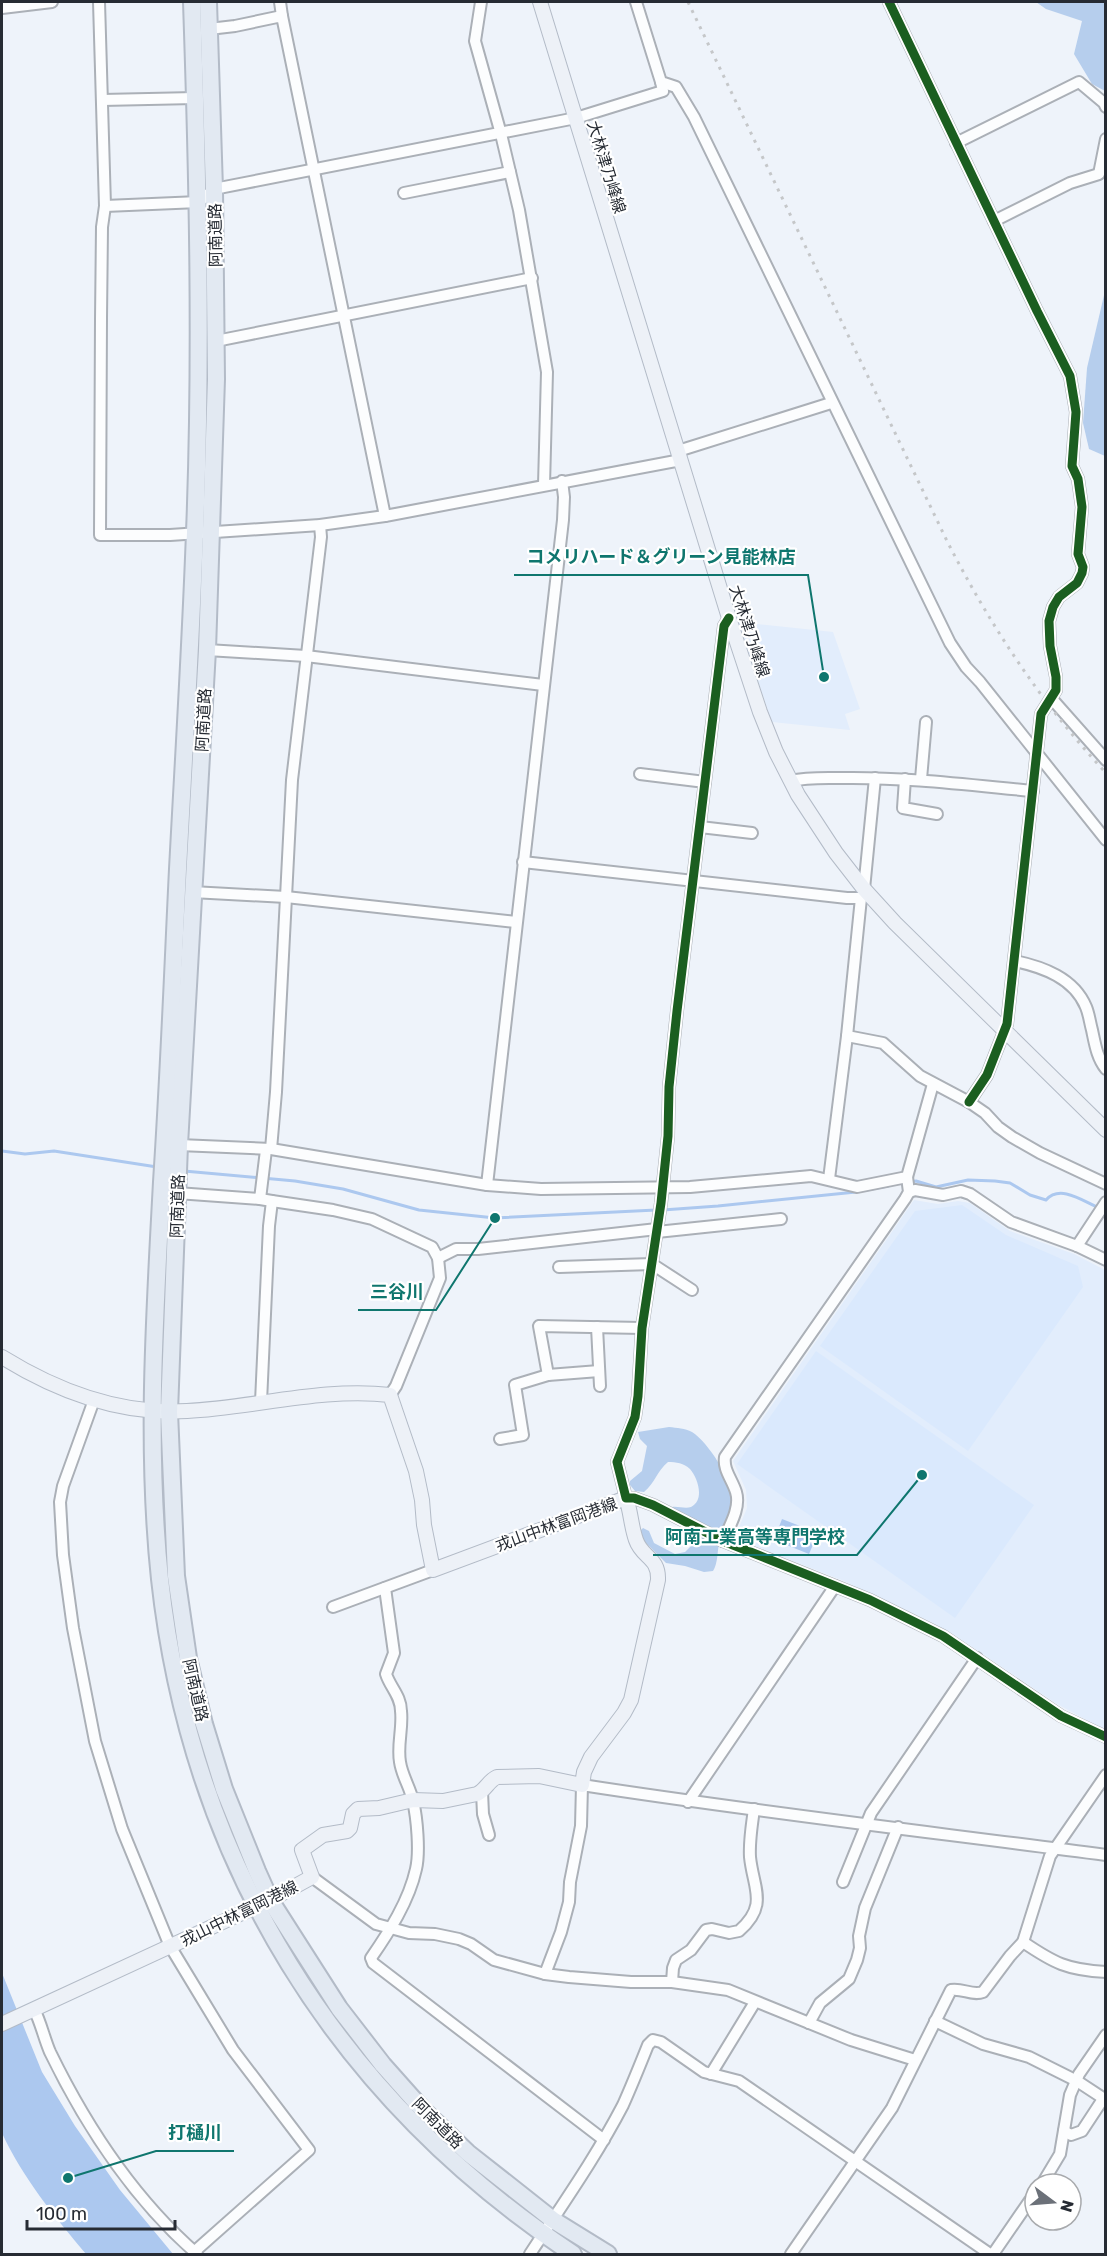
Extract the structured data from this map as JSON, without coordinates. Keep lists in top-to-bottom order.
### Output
{
  "streets": {
    "highway": ["阿南道路"],
    "main road": ["大林津乃峰線", "戎山中林富岡港線"]
  },
  "crossings": [
    ["阿南道路", "戎山中林富岡港線"]
  ],
  "places": [
    "コメリハード＆グリーン見能林店",
    "三谷川",
    "阿南工業高等専門学校",
    "打樋川"
  ],
  "scale_bar": "100 m",
  "north": "right"
}
